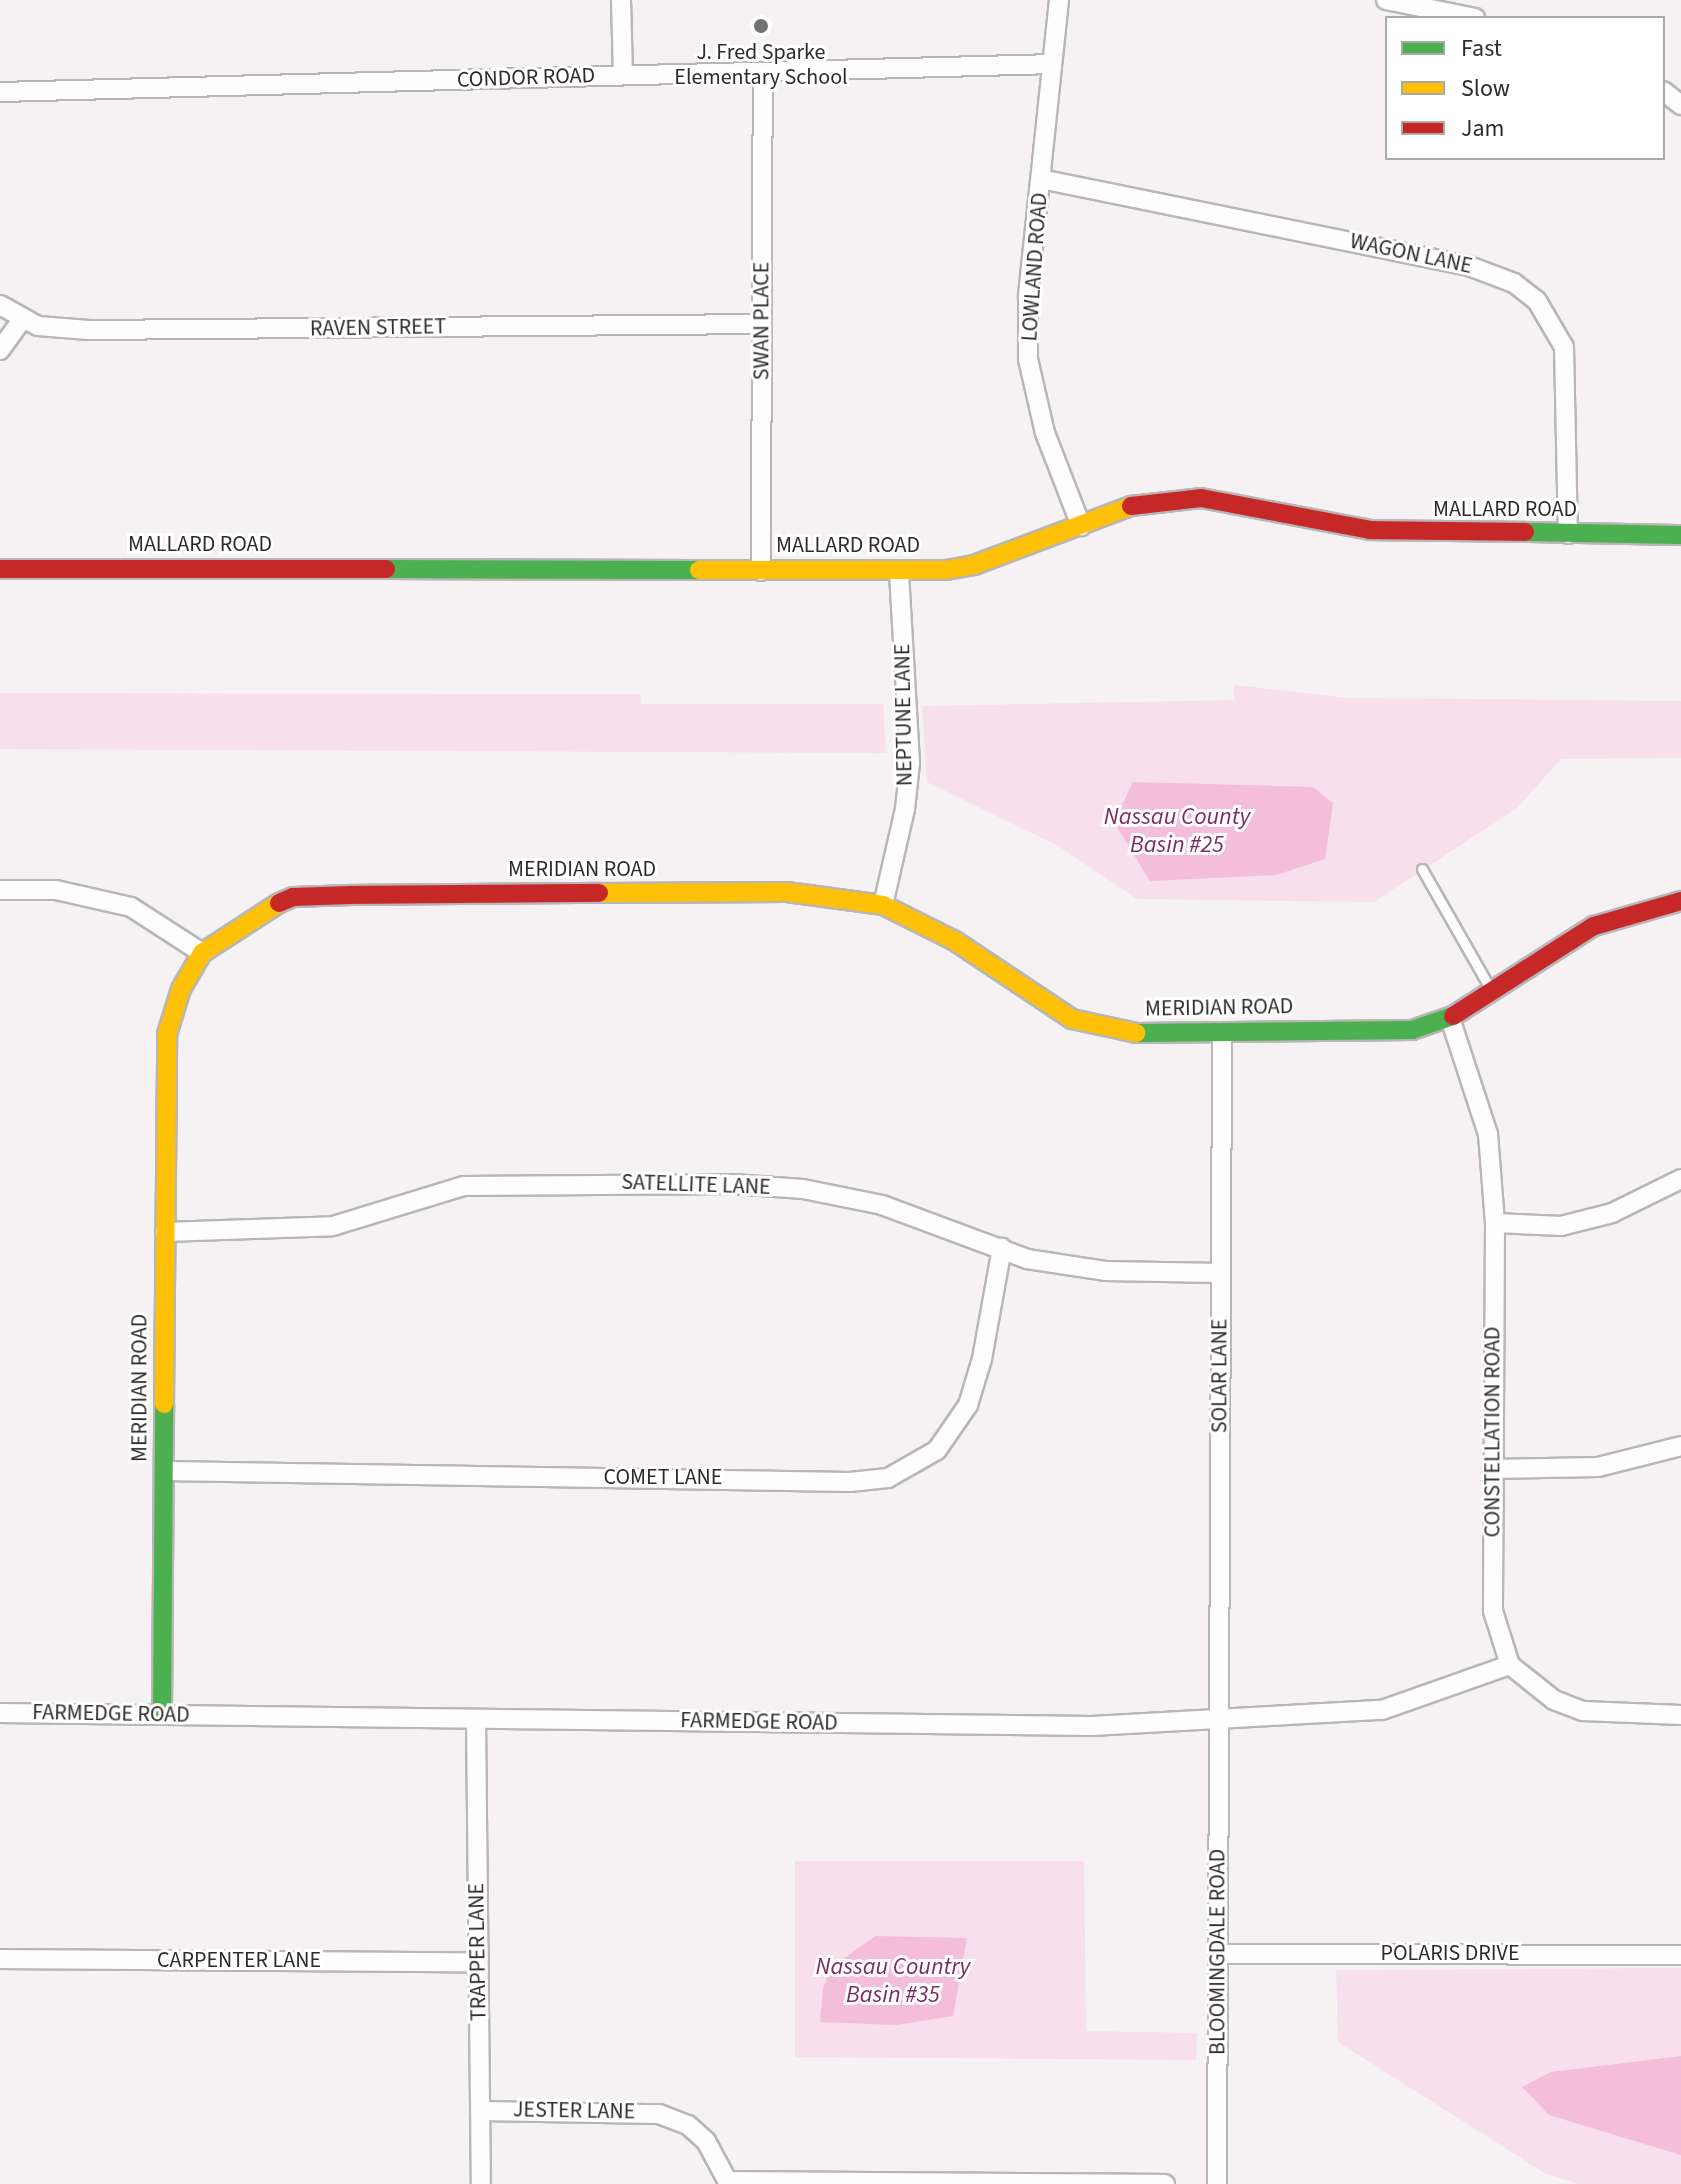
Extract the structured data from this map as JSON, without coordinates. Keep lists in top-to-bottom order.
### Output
{
  "streets": {
    "street": [
      "CONDOR ROAD",
      "WAGON LANE",
      "LOWLAND ROAD",
      "SWAN PLACE",
      "RAVEN STREET",
      "MALLARD ROAD",
      "NEPTUNE LANE",
      "MERIDIAN ROAD",
      "SATELLITE LANE",
      "SOLAR LANE",
      "CONSTELLATION ROAD",
      "COMET LANE",
      "FARMEDGE ROAD",
      "TRAPPER LANE",
      "BLOOMINGDALE ROAD",
      "POLARIS DRIVE",
      "CARPENTER LANE",
      "JESTER LANE"
    ]
  },
  "crossings": [
    ["CONDOR ROAD", "LOWLAND ROAD"],
    ["CONDOR ROAD", "SWAN PLACE"],
    ["WAGON LANE", "LOWLAND ROAD"],
    ["WAGON LANE", "MALLARD ROAD"],
    ["LOWLAND ROAD", "MALLARD ROAD"],
    ["SWAN PLACE", "RAVEN STREET"],
    ["SWAN PLACE", "MALLARD ROAD"],
    ["MALLARD ROAD", "NEPTUNE LANE"],
    ["NEPTUNE LANE", "MERIDIAN ROAD"],
    ["MERIDIAN ROAD", "SATELLITE LANE"],
    ["MERIDIAN ROAD", "SOLAR LANE"],
    ["MERIDIAN ROAD", "CONSTELLATION ROAD"],
    ["MERIDIAN ROAD", "COMET LANE"],
    ["MERIDIAN ROAD", "FARMEDGE ROAD"],
    ["SATELLITE LANE", "SOLAR LANE"],
    ["SATELLITE LANE", "COMET LANE"],
    ["SOLAR LANE", "FARMEDGE ROAD"],
    ["SOLAR LANE", "BLOOMINGDALE ROAD"],
    ["CONSTELLATION ROAD", "FARMEDGE ROAD"],
    ["FARMEDGE ROAD", "TRAPPER LANE"],
    ["FARMEDGE ROAD", "BLOOMINGDALE ROAD"],
    ["TRAPPER LANE", "CARPENTER LANE"],
    ["TRAPPER LANE", "JESTER LANE"],
    ["BLOOMINGDALE ROAD", "POLARIS DRIVE"]
  ],
  "water": ["Nassau County Basin #25", "Nassau Country Basin #35"],
  "places": ["J. Fred Sparke Elementary School"],
  "legend": ["Fast", "Slow", "Jam"]
}
